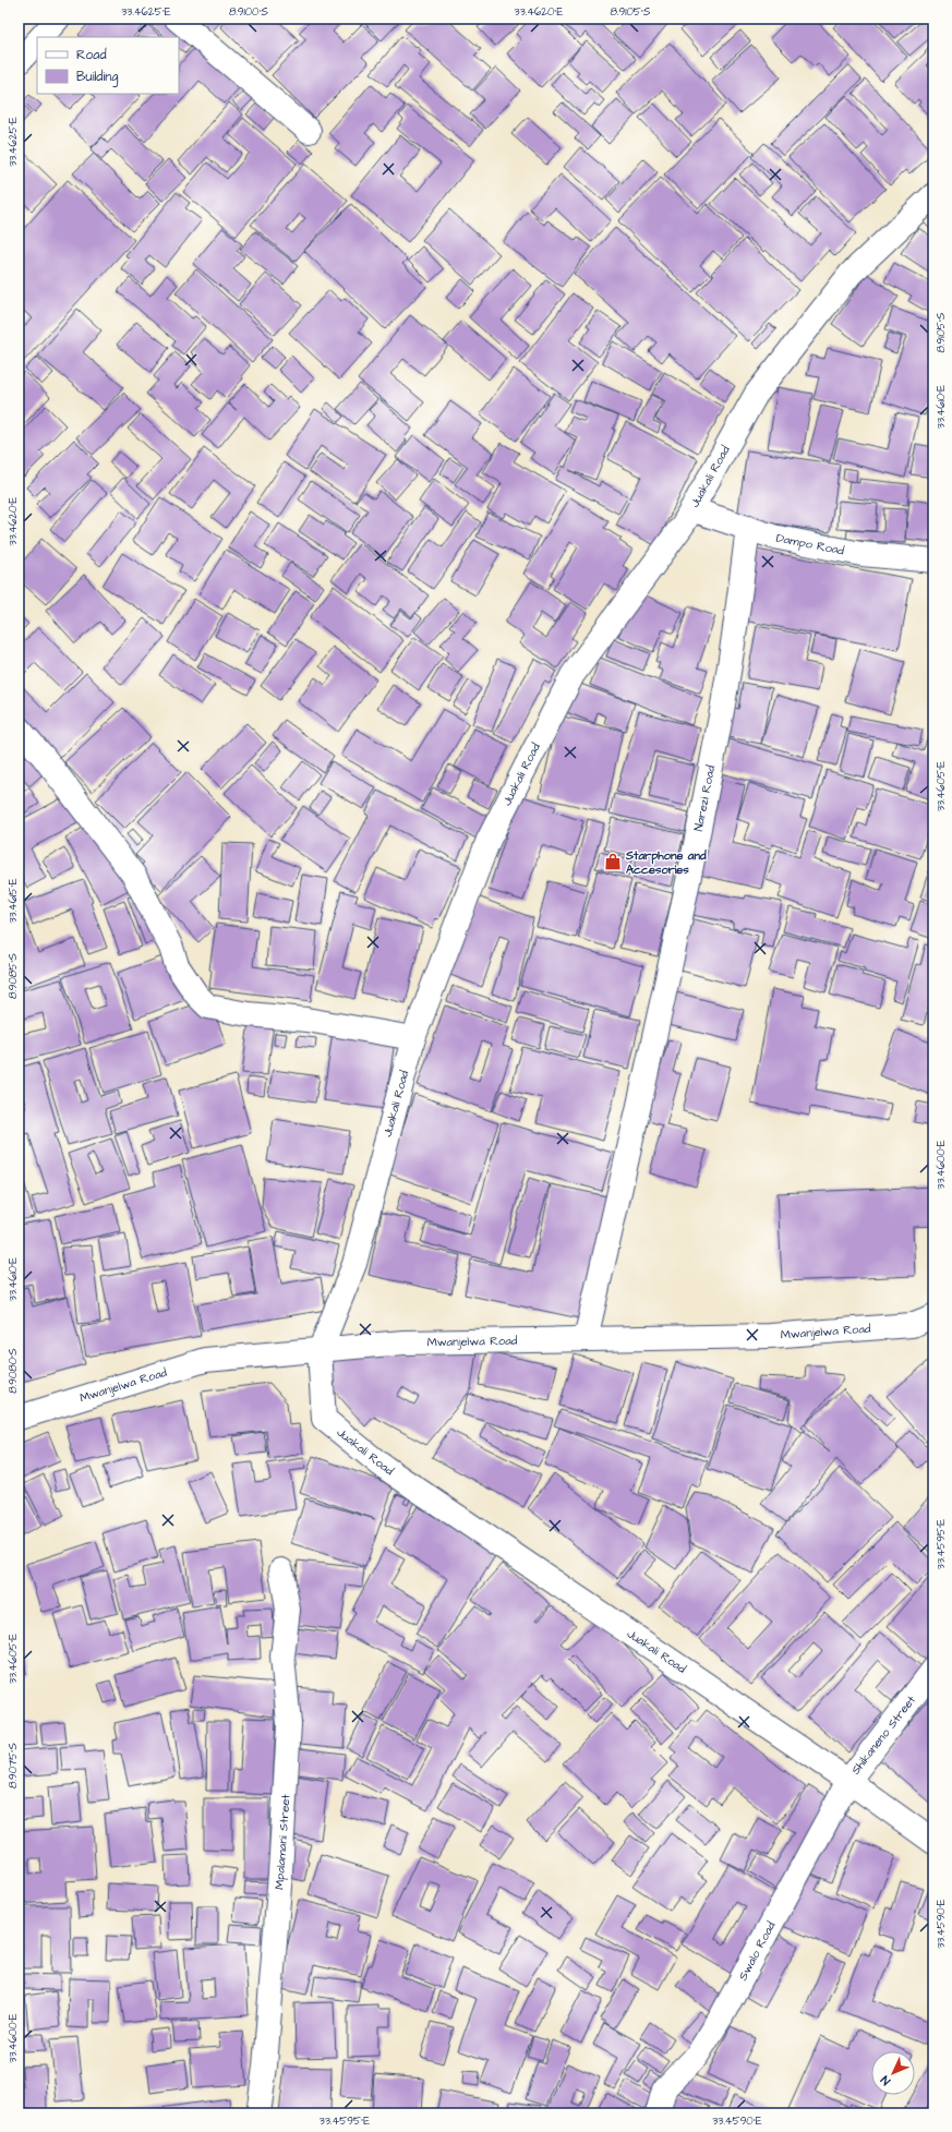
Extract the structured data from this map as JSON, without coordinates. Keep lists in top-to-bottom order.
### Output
{
  "streets": {
    "street": [
      "Juakali Road",
      "Dampo Road",
      "Narezi Road",
      "Mwanjelwa Road",
      "Shikaneno Street",
      "Mpalamani Street",
      "Swalo Road"
    ]
  },
  "crossings": [
    ["Juakali Road", "Dampo Road"],
    ["Juakali Road", "Mwanjelwa Road"],
    ["Juakali Road", "Shikaneno Street"],
    ["Juakali Road", "Swalo Road"],
    ["Dampo Road", "Narezi Road"],
    ["Narezi Road", "Mwanjelwa Road"],
    ["Shikaneno Street", "Swalo Road"]
  ],
  "places": {
    "shop": ["Starphone and Accesories"]
  },
  "legend": ["Road", "Building"],
  "north": "bottom left",
  "coordinates": [
    "33.4625°E",
    "8.9100°S",
    "33.4620°E",
    "8.9105°S",
    "33.4610°E",
    "33.4605°E",
    "33.4615°E",
    "8.9085°S",
    "33.4600°E",
    "8.9080°S",
    "33.4595°E",
    "8.9075°S",
    "33.4590°E"
  ]
}
